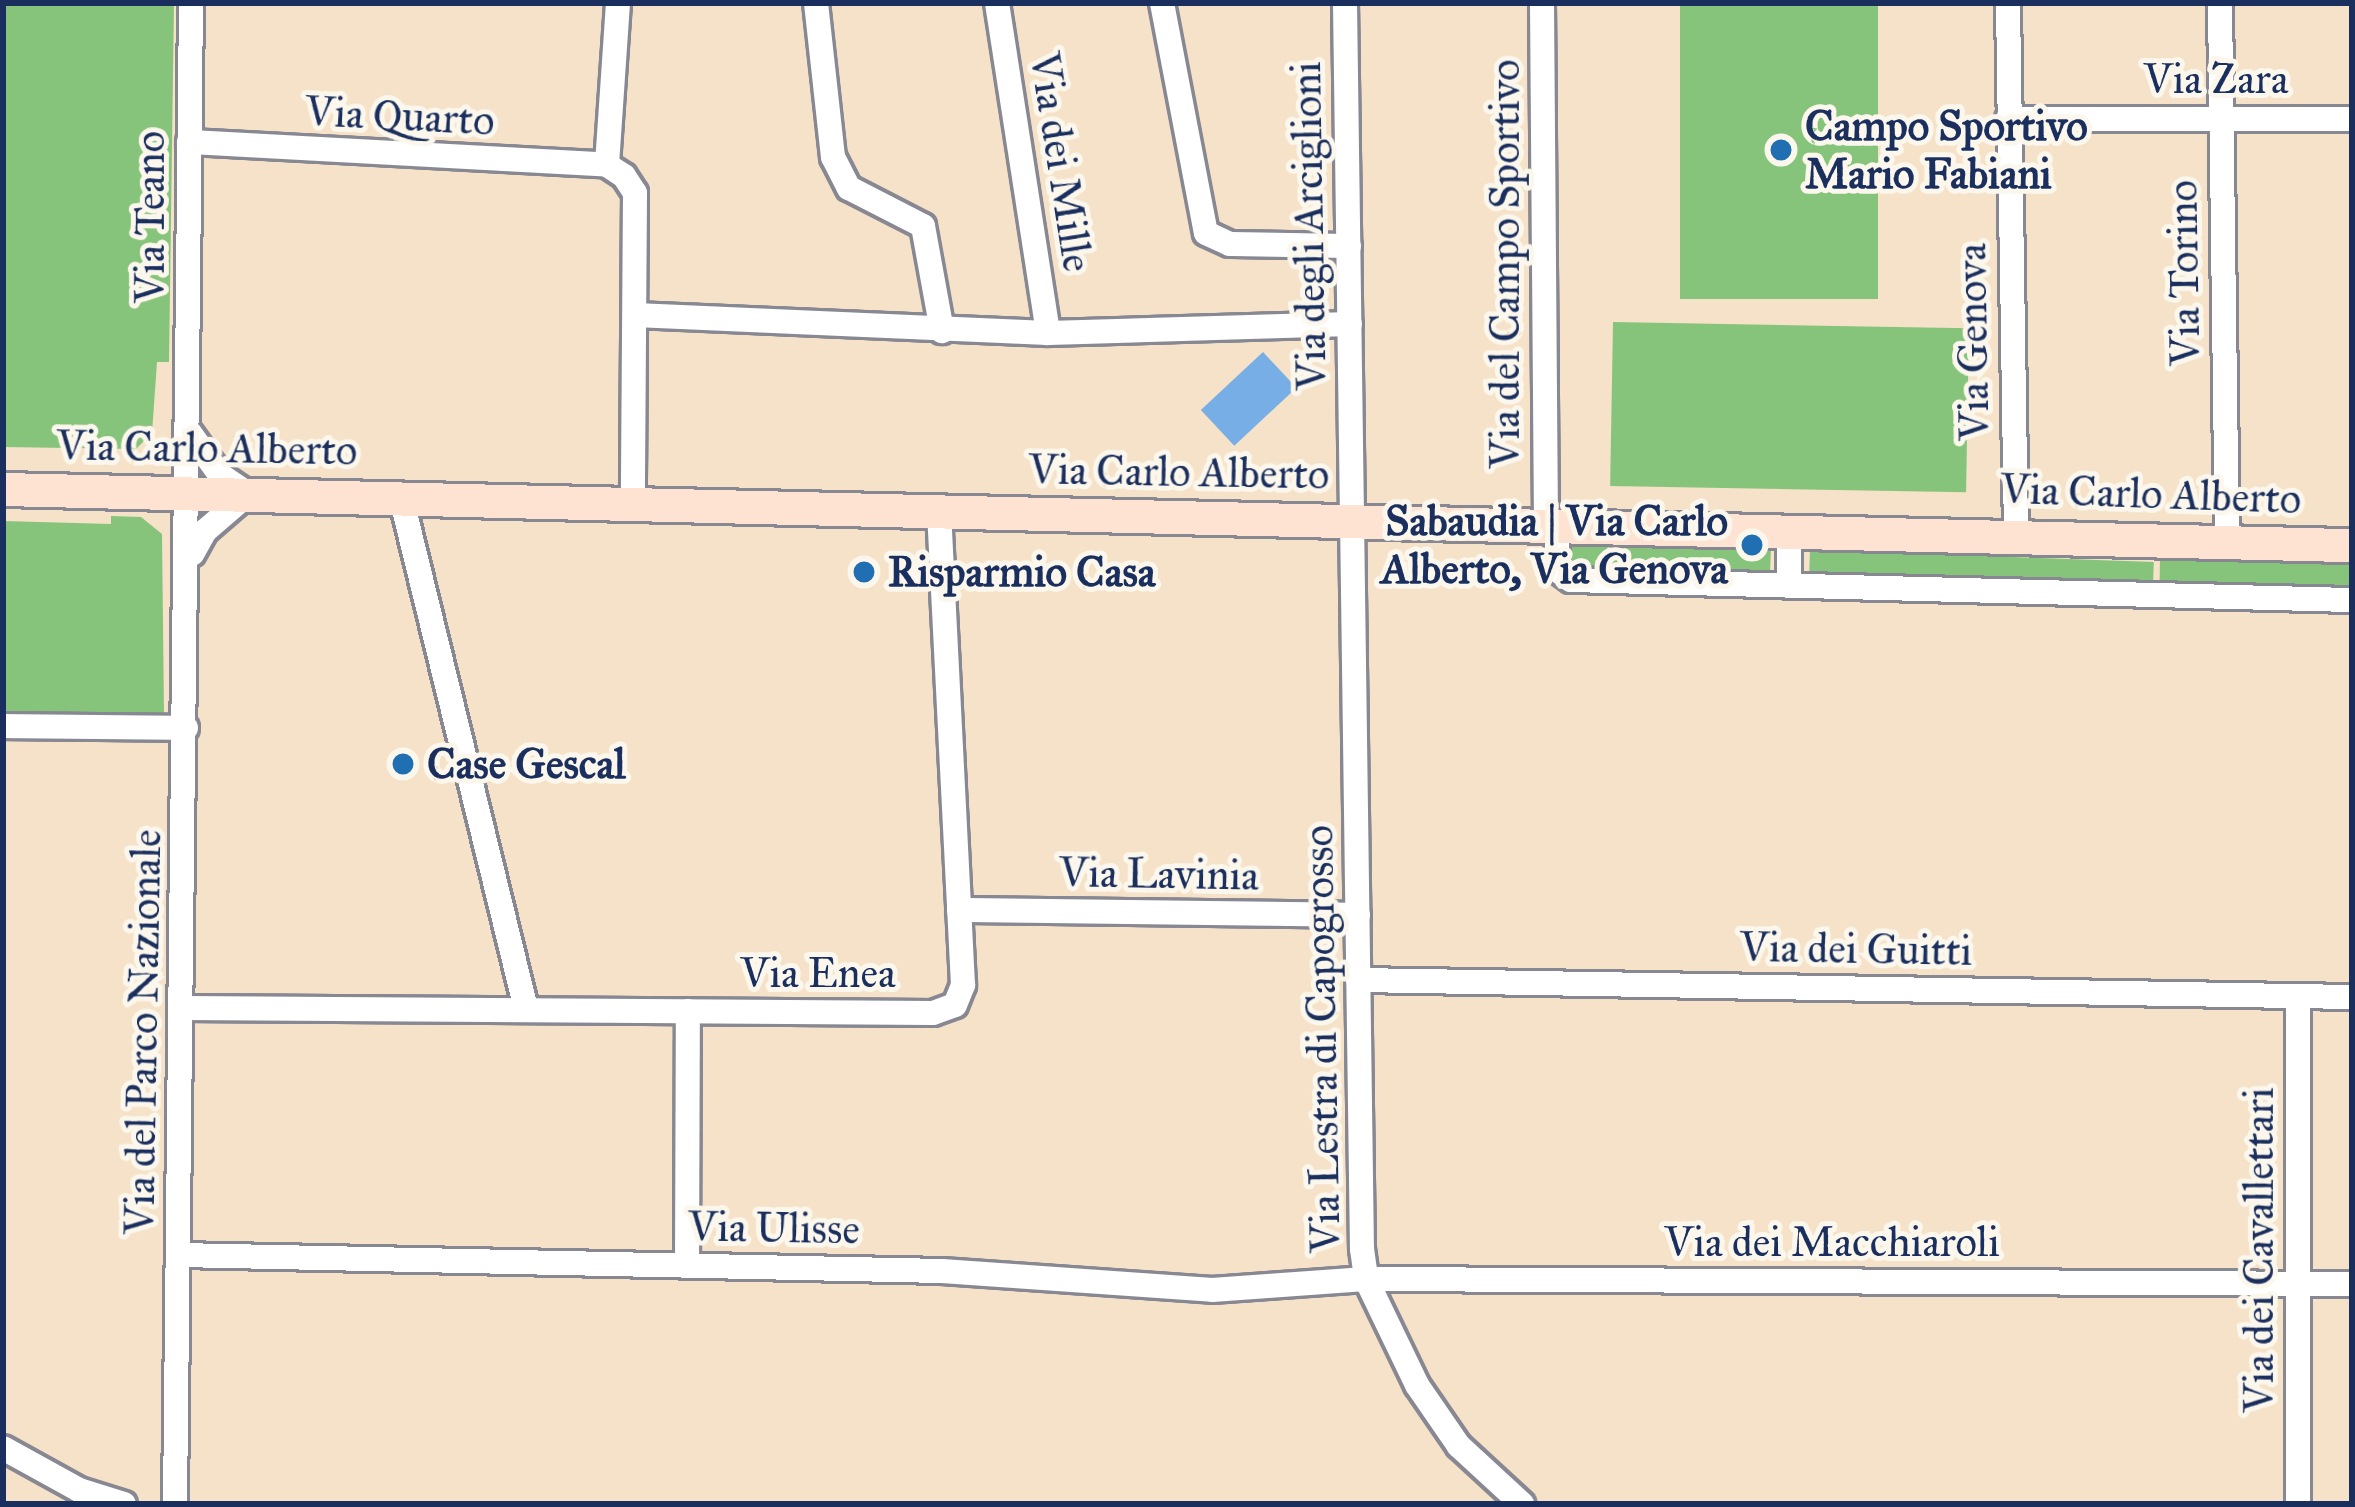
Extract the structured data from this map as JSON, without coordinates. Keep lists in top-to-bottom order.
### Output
{
  "streets": {
    "street": [
      "Via Zara",
      "Via Quarto",
      "Via dei Mille",
      "Via Teano",
      "Via degli Arciglioni",
      "Via del Campo Sportivo",
      "Via Torino",
      "Via Genova",
      "Via Carlo Alberto",
      "Via Lavinia",
      "Via dei Guitti",
      "Via Enea",
      "Via del Parco Nazionale",
      "Via Lestra di Capogrosso",
      "Via Ulisse",
      "Via dei Macchiaroli",
      "Via dei Cavallettari"
    ]
  },
  "crossings": [
    ["Via Zara", "Via Torino"],
    ["Via Zara", "Via Genova"],
    ["Via Quarto", "Via Teano"],
    ["Via Teano", "Via Carlo Alberto"],
    ["Via Teano", "Via del Parco Nazionale"],
    ["Via degli Arciglioni", "Via Carlo Alberto"],
    ["Via degli Arciglioni", "Via Lestra di Capogrosso"],
    ["Via del Campo Sportivo", "Via Carlo Alberto"],
    ["Via Torino", "Via Carlo Alberto"],
    ["Via Genova", "Via Carlo Alberto"],
    ["Via Carlo Alberto", "Via Enea"],
    ["Via Carlo Alberto", "Via del Parco Nazionale"],
    ["Via Carlo Alberto", "Via Lestra di Capogrosso"],
    ["Via Lavinia", "Via Enea"],
    ["Via Lavinia", "Via Lestra di Capogrosso"],
    ["Via dei Guitti", "Via Lestra di Capogrosso"],
    ["Via dei Guitti", "Via dei Cavallettari"],
    ["Via Enea", "Via del Parco Nazionale"],
    ["Via del Parco Nazionale", "Via Ulisse"],
    ["Via Lestra di Capogrosso", "Via Ulisse"],
    ["Via Lestra di Capogrosso", "Via dei Macchiaroli"],
    ["Via Ulisse", "Via dei Macchiaroli"],
    ["Via dei Macchiaroli", "Via dei Cavallettari"]
  ],
  "places": [
    "Campo Sportivo Mario Fabiani",
    "Sabaudia | Via Carlo Alberto, Via Genova",
    "Risparmio Casa",
    "Case Gescal"
  ]
}
